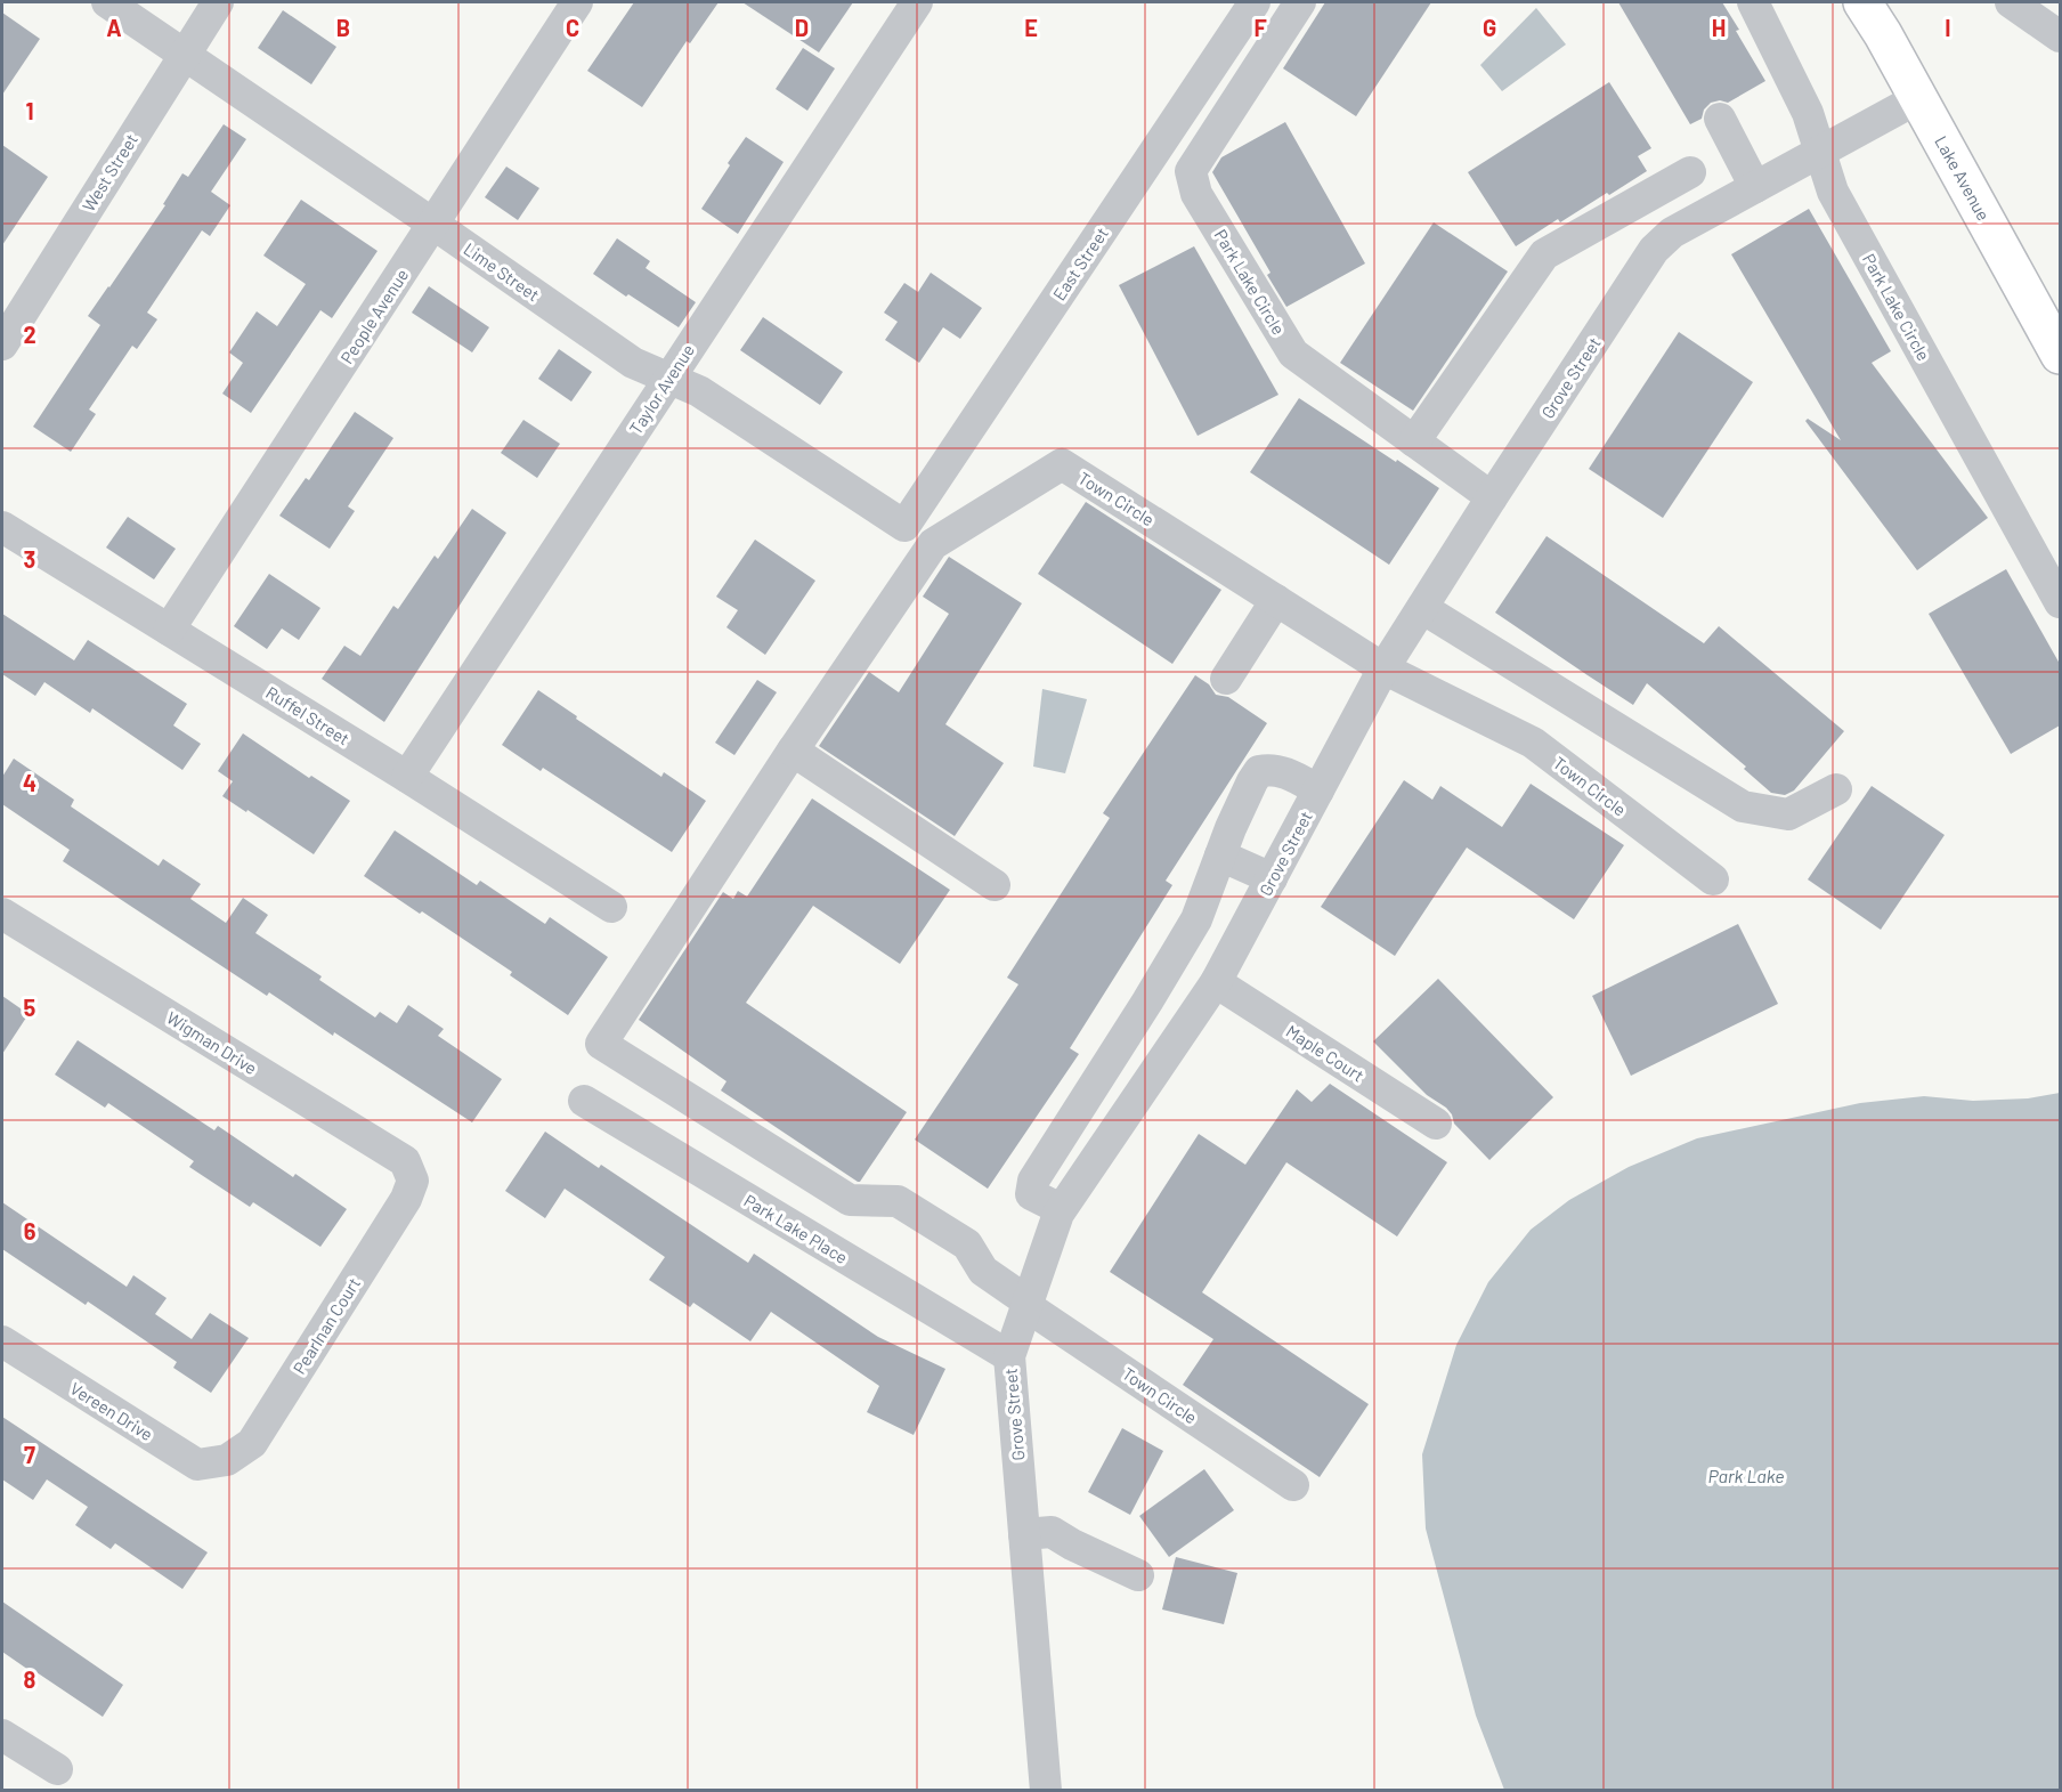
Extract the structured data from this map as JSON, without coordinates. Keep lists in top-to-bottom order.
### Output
{
  "streets": {
    "main road": ["Lake Avenue"],
    "street": [
      "West Street",
      "East Street",
      "Lime Street",
      "Park Lake Circle",
      "People Avenue",
      "Grove Street",
      "Taylor Avenue",
      "Town Circle",
      "Ruffel Street",
      "Wigman Drive",
      "Maple Court",
      "Park Lake Place",
      "Pearlnan Court",
      "Vereen Drive"
    ]
  },
  "crossings": [
    ["West Street", "Lime Street"],
    ["Lake Avenue", "Grove Street"],
    ["East Street", "Lime Street"],
    ["Lime Street", "People Avenue"],
    ["Lime Street", "Taylor Avenue"],
    ["Park Lake Circle", "Grove Street"],
    ["People Avenue", "Ruffel Street"],
    ["Grove Street", "Town Circle"],
    ["Grove Street", "Maple Court"],
    ["Grove Street", "Park Lake Place"],
    ["Taylor Avenue", "Ruffel Street"],
    ["Wigman Drive", "Pearlnan Court"],
    ["Pearlnan Court", "Vereen Drive"]
  ],
  "water": ["Park Lake"],
  "grid": {
    "columns": [
      "A",
      "B",
      "C",
      "D",
      "E",
      "F",
      "G",
      "H",
      "I"
    ],
    "rows": [
      "1",
      "2",
      "3",
      "4",
      "5",
      "6",
      "7",
      "8"
    ]
  }
}
